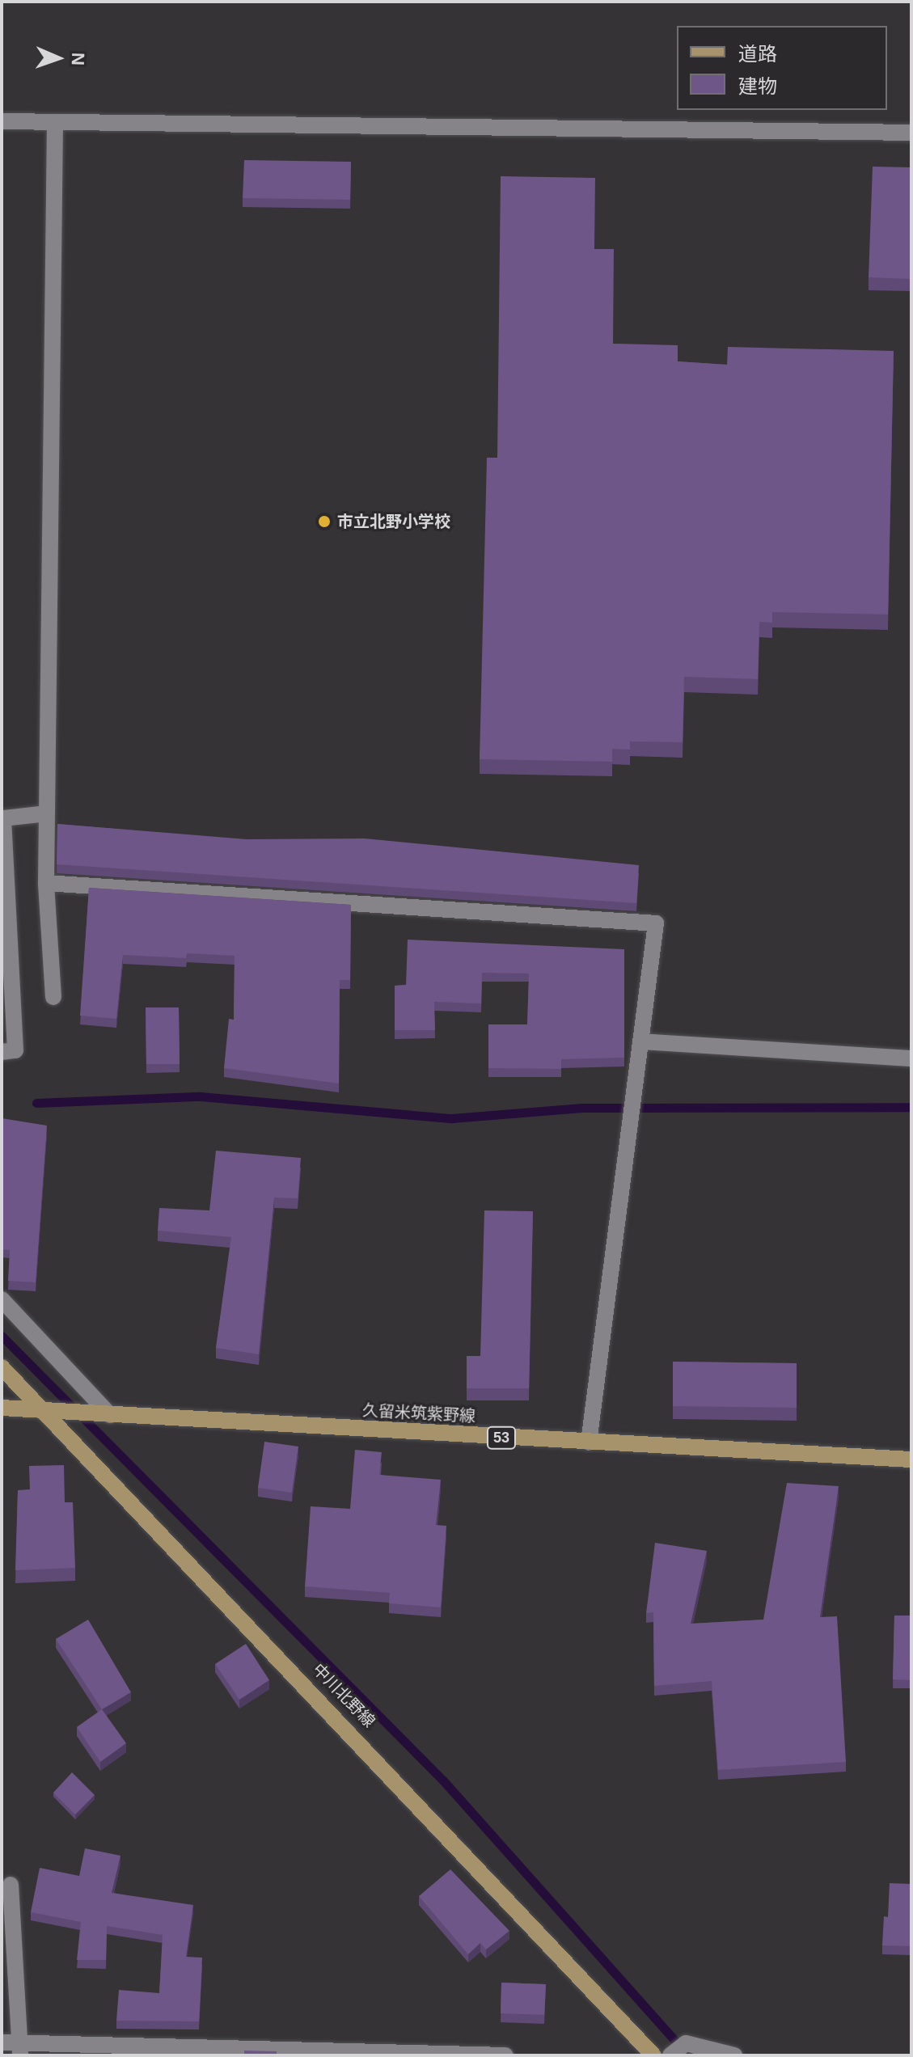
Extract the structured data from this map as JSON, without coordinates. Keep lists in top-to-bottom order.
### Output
{
  "streets": {
    "main road": ["久留米筑紫野線", "53", "中川北野線"]
  },
  "crossings": [
    ["久留米筑紫野線", "中川北野線"]
  ],
  "places": ["市立北野小学校"],
  "legend": ["道路", "建物"],
  "north": "right"
}
